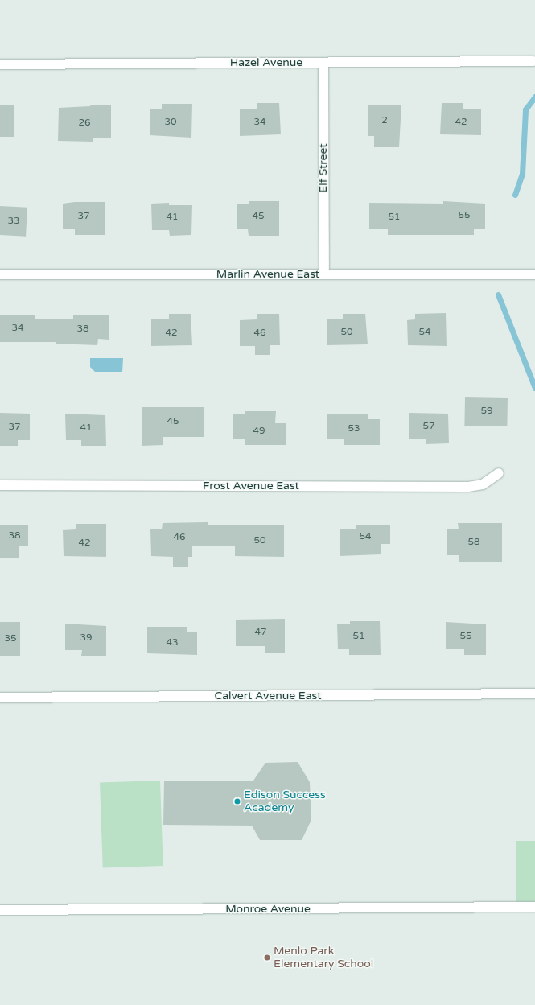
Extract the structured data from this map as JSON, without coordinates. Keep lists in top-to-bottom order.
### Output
{
  "streets": {
    "street": [
      "Hazel Avenue",
      "Elf Street",
      "Marlin Avenue East",
      "Frost Avenue East",
      "Calvert Avenue East",
      "Monroe Avenue"
    ]
  },
  "crossings": [
    ["Hazel Avenue", "Elf Street"],
    ["Elf Street", "Marlin Avenue East"]
  ],
  "places": ["Edison Success Academy", "Menlo Park Elementary School"],
  "house_numbers": [
    "2",
    "30",
    "34",
    "42",
    "26",
    "55",
    "37",
    "45",
    "41",
    "51",
    "33",
    "34",
    "38",
    "50",
    "54",
    "42",
    "46",
    "59",
    "45",
    "57",
    "37",
    "41",
    "53",
    "49",
    "38",
    "54",
    "46",
    "50",
    "58",
    "42",
    "47",
    "51",
    "55",
    "39",
    "35",
    "43"
  ]
}
